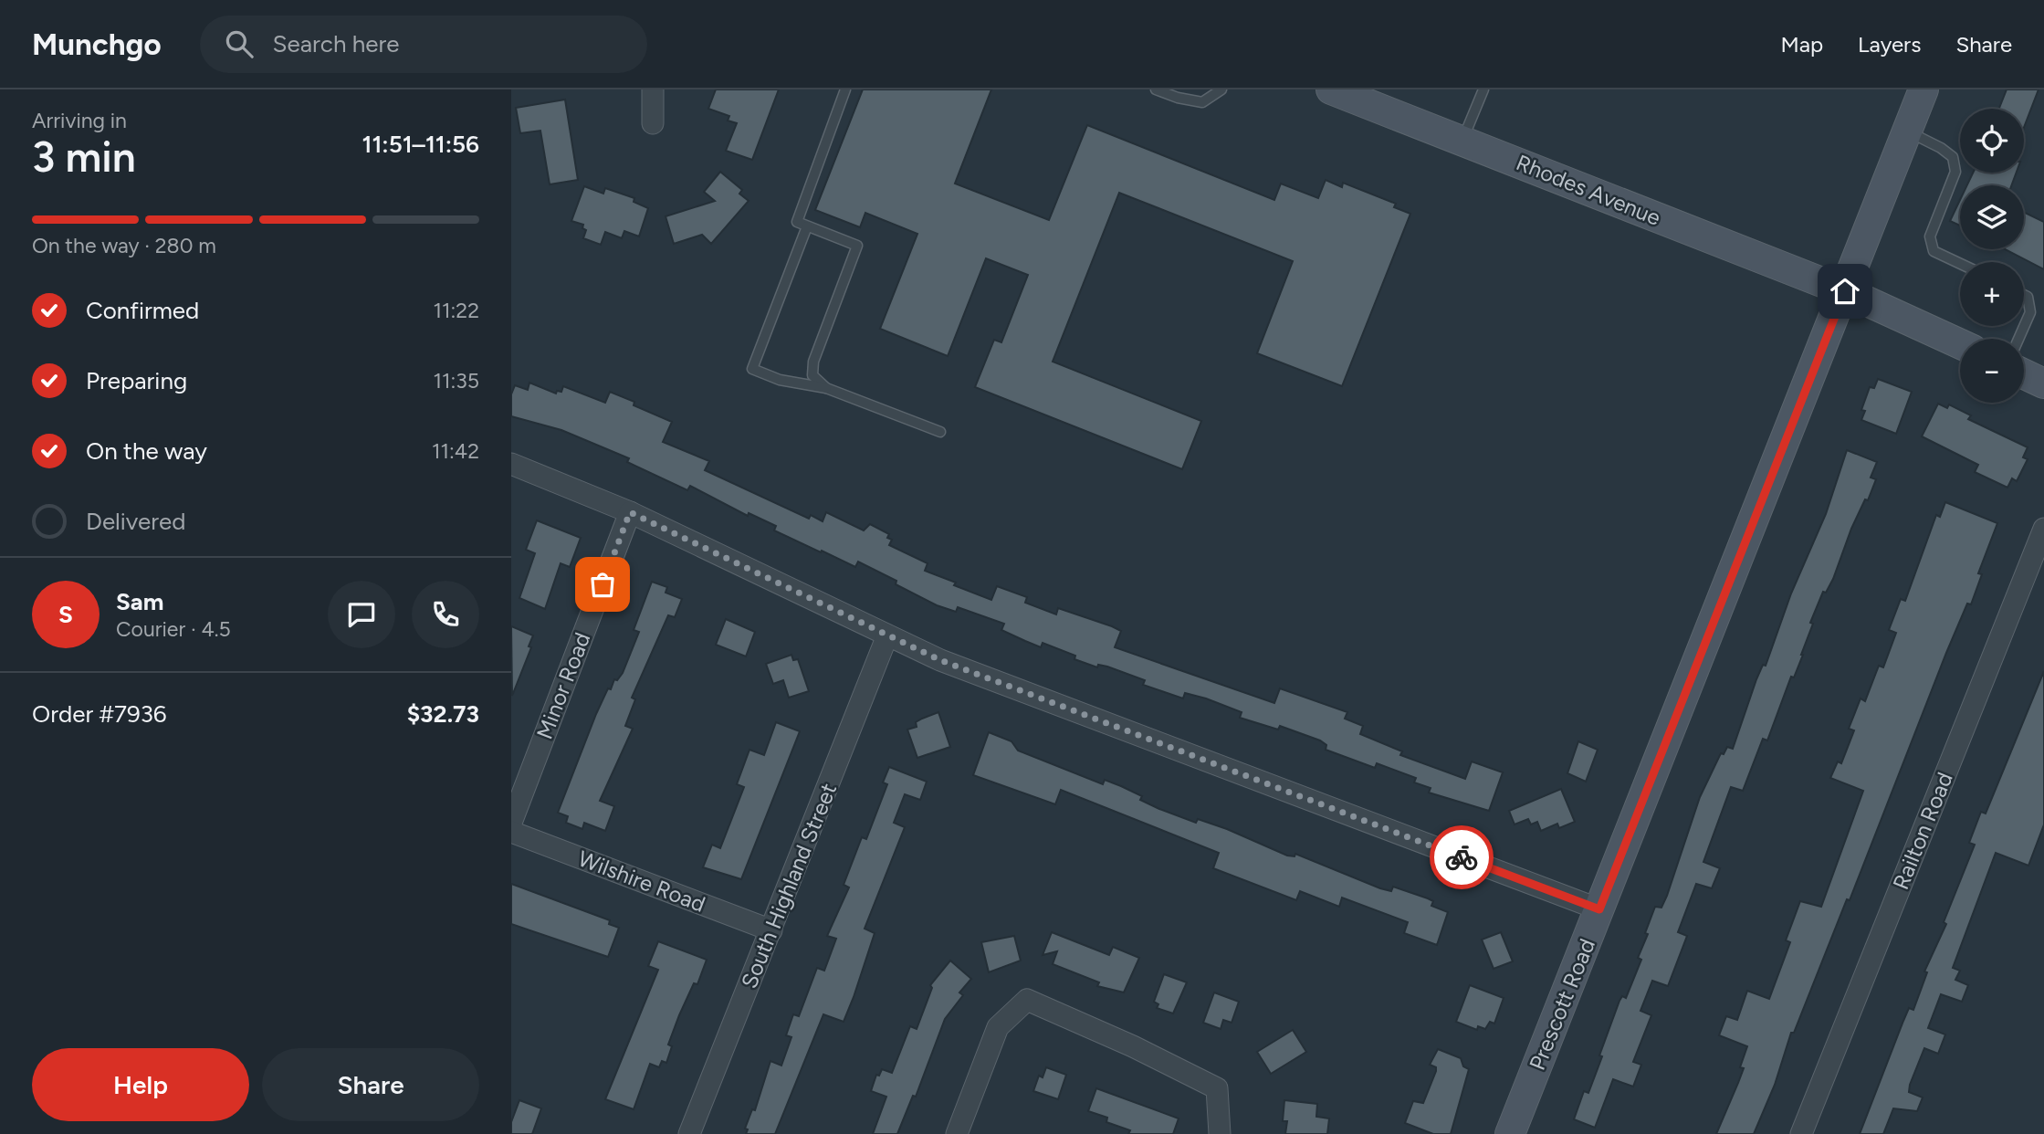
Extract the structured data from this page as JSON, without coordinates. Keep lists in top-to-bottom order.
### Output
{
  "streets": {
    "main road": ["Rhodes Avenue", "Prescott Road"],
    "street": [
      "Minor Road",
      "Railton Road",
      "Wilshire Road",
      "South Highland Street"
    ]
  },
  "crossings": [
    ["Rhodes Avenue", "Prescott Road"],
    ["Wilshire Road", "South Highland Street"]
  ],
  "page": {
    "header": "Munchgo",
    "search": "Search here",
    "nav": ["Map", "Layers", "Share"],
    "heading": ["3 min", "Arriving in", "11:51–11:56"],
    "panel": [
      "Sam",
      "Courier · 4.5",
      "Order #7936",
      "$32.73"
    ],
    "map_buttons": ["+", "−"],
    "bar": "On the way · 280 m",
    "list": [
      ["Confirmed", "11:22"],
      ["Preparing", "11:35"],
      ["On the way", "11:42"],
      "Delivered"
    ],
    "round": "S",
    "buttons": ["Help", "Share"]
  }
}
